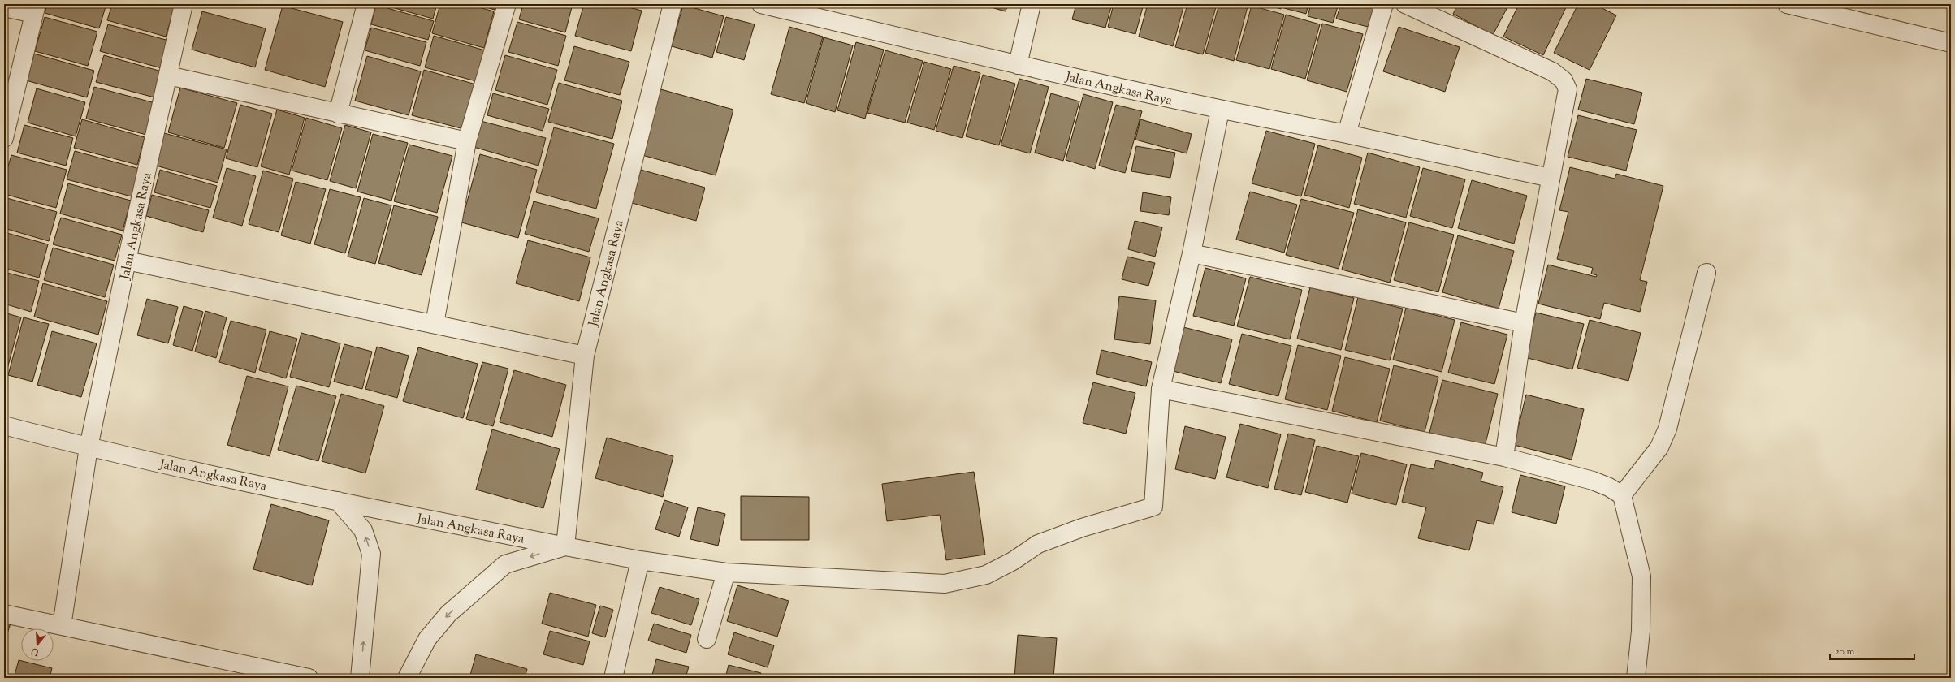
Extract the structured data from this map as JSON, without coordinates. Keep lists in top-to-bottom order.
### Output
{
  "streets": {
    "street": ["Jalan Angkasa Raya"]
  },
  "scale_bar": "20 m",
  "north": "bottom"
}
